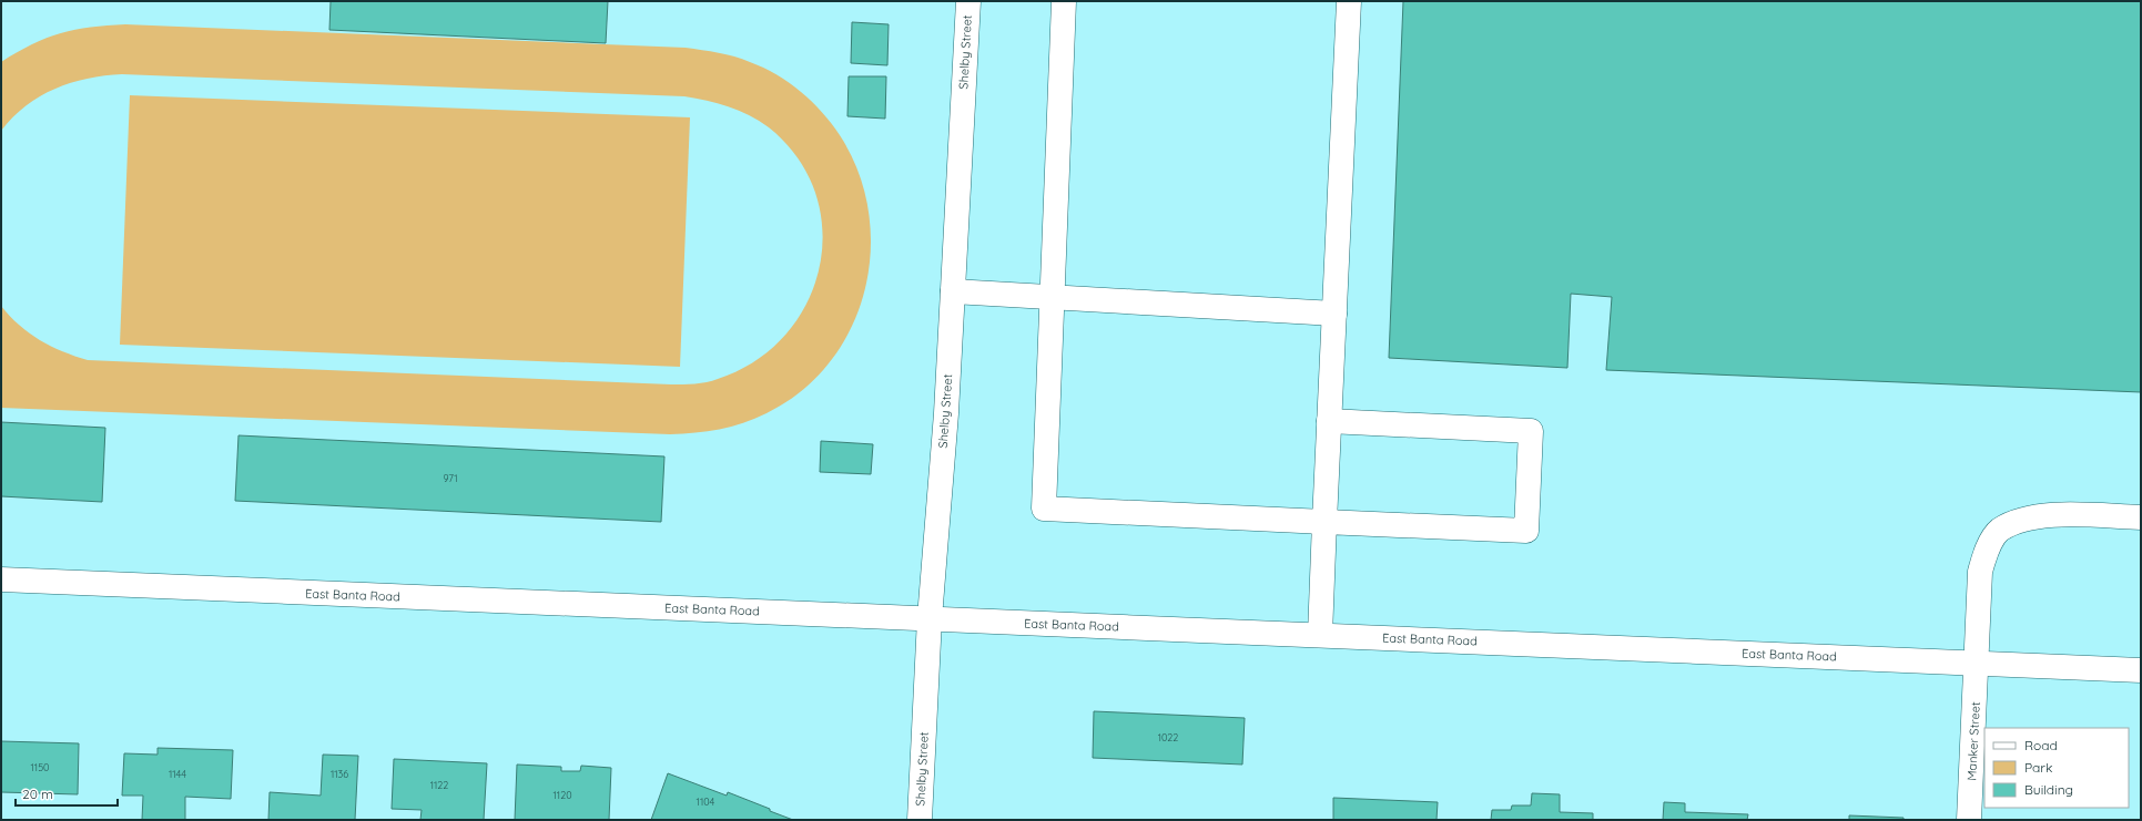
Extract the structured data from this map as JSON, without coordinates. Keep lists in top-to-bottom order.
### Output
{
  "streets": {
    "street": ["Shelby Street", "East Banta Road", "Manker Street"]
  },
  "crossings": [
    ["Shelby Street", "East Banta Road"],
    ["East Banta Road", "Manker Street"]
  ],
  "house_numbers": [
    "971",
    "1022",
    "1150",
    "1144",
    "1136",
    "1122",
    "1120",
    "1104"
  ],
  "legend": ["Road", "Park", "Building"],
  "scale_bar": "20 m"
}
